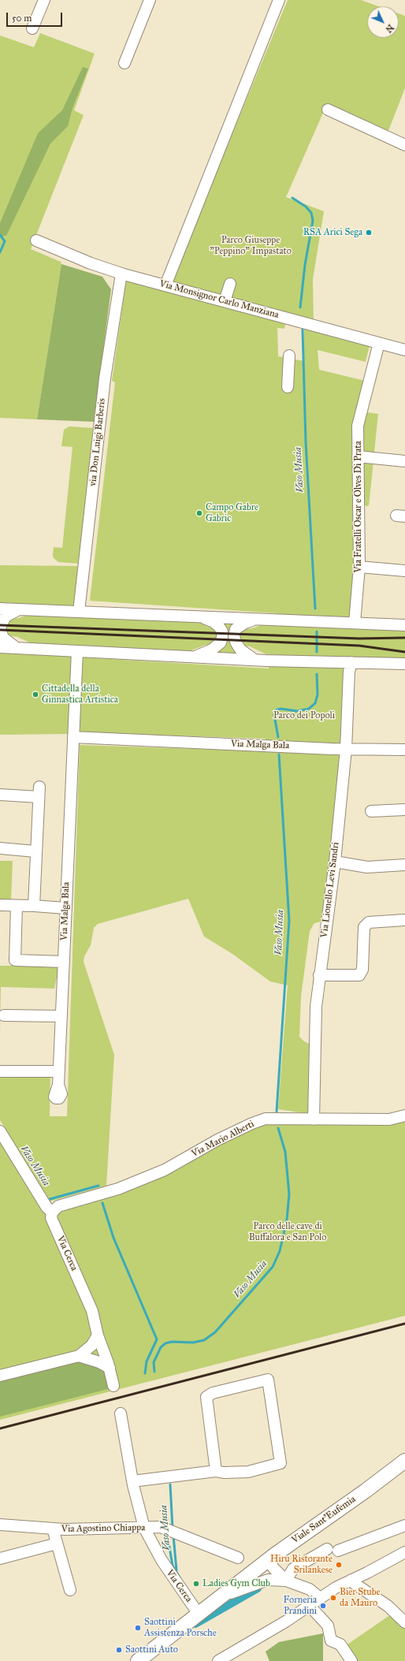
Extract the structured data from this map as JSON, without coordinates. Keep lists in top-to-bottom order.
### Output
{
  "streets": {
    "main road": ["Viale Sant'Eufemia"],
    "street": [
      "Via Monsignor Carlo Manziana",
      "via Don Luigi Barberis",
      "Via Fratelli Oscar e Olves Di Prata",
      "Via Malga Bala",
      "Via Lionello Levi Sandri",
      "Via Mario Alberti",
      "Via Cerca",
      "Via Agostino Chiappa"
    ]
  },
  "crossings": [
    ["Via Monsignor Carlo Manziana", "via Don Luigi Barberis"],
    ["Via Monsignor Carlo Manziana", "Via Fratelli Oscar e Olves Di Prata"],
    ["Via Malga Bala", "Via Lionello Levi Sandri"],
    ["Via Lionello Levi Sandri", "Via Mario Alberti"],
    ["Via Mario Alberti", "Via Cerca"],
    ["Via Cerca", "Viale Sant'Eufemia"],
    ["Via Cerca", "Via Agostino Chiappa"]
  ],
  "water": ["Vaso Musia"],
  "parks": ["Parco Giuseppe \"Peppino\" Impastato", "Parco dei Popoli", "Parco delle cave di Buffalora e San Polo"],
  "places": [
    "RSA Arici Sega",
    "Campo Gabre Gabric",
    "Cittadella della Ginnastica Artistica",
    "Hiru Ristorante Srilankese",
    "Ladies Gym Club",
    "Bier Stube da Mauro",
    "Forneria Prandini",
    "Saottini Assistenza Porsche",
    "Saottini Auto"
  ],
  "scale_bar": "50 m",
  "north": "bottom right"
}
